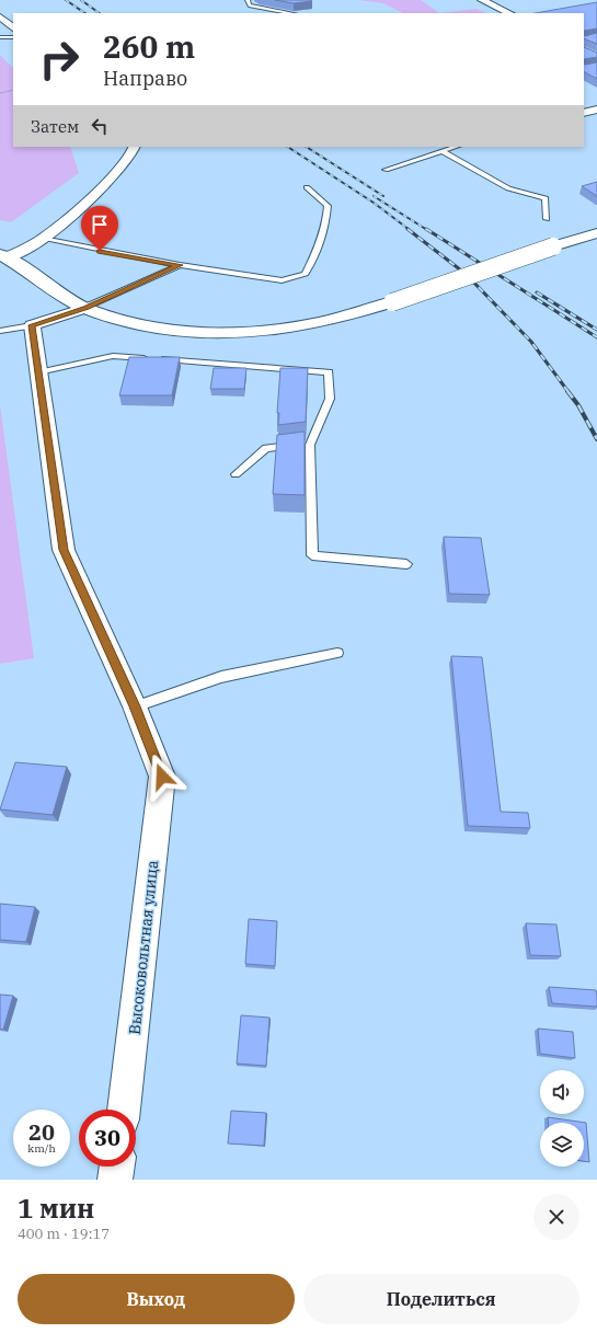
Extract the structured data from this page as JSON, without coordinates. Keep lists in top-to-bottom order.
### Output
{
  "streets": {
    "street": ["Высоковольтная улица"]
  },
  "page": {
    "turn": ["260 m", "Направо"],
    "then": "Затем",
    "speed": "20 km/h",
    "limit": "30",
    "heading": ["1 мин", "400 m · 19:17"],
    "buttons": ["Выход", "Поделиться"]
  }
}
